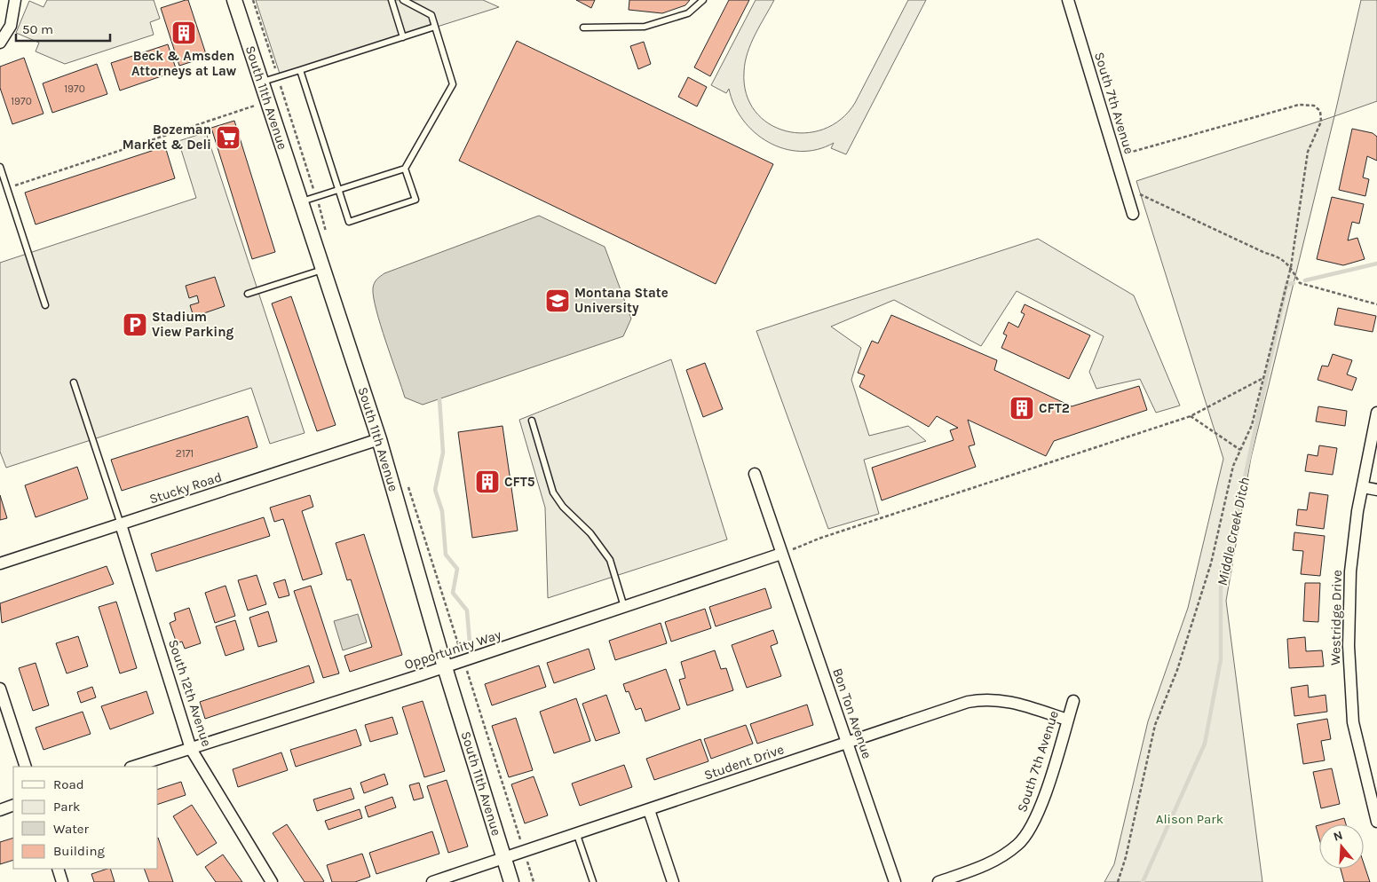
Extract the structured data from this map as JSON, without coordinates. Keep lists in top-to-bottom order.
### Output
{
  "streets": {
    "street": [
      "South 11th Avenue",
      "South 7th Avenue",
      "Stucky Road",
      "Westridge Drive",
      "Opportunity Way",
      "South 12th Avenue",
      "Bon Ton Avenue",
      "Student Drive"
    ]
  },
  "crossings": [
    ["South 11th Avenue", "Stucky Road"],
    ["South 11th Avenue", "Opportunity Way"],
    ["South 11th Avenue", "Student Drive"],
    ["South 7th Avenue", "Student Drive"],
    ["Stucky Road", "South 12th Avenue"],
    ["Opportunity Way", "South 12th Avenue"],
    ["Opportunity Way", "Bon Ton Avenue"],
    ["Bon Ton Avenue", "Student Drive"]
  ],
  "water": ["Middle Creek Ditch"],
  "parks": ["Alison Park"],
  "places": {
    "building": ["Beck & Amsden Attorneys at Law", "CFT2", "CFT5"],
    "supermarket": ["Bozeman Market & Deli"],
    "school or university": ["Montana State University"],
    "parking": ["Stadium View Parking"]
  },
  "house_numbers": ["1970", "1970", "2171"],
  "legend": [
    "Road",
    "Park",
    "Water",
    "Building"
  ],
  "scale_bar": "50 m",
  "north": "top"
}
